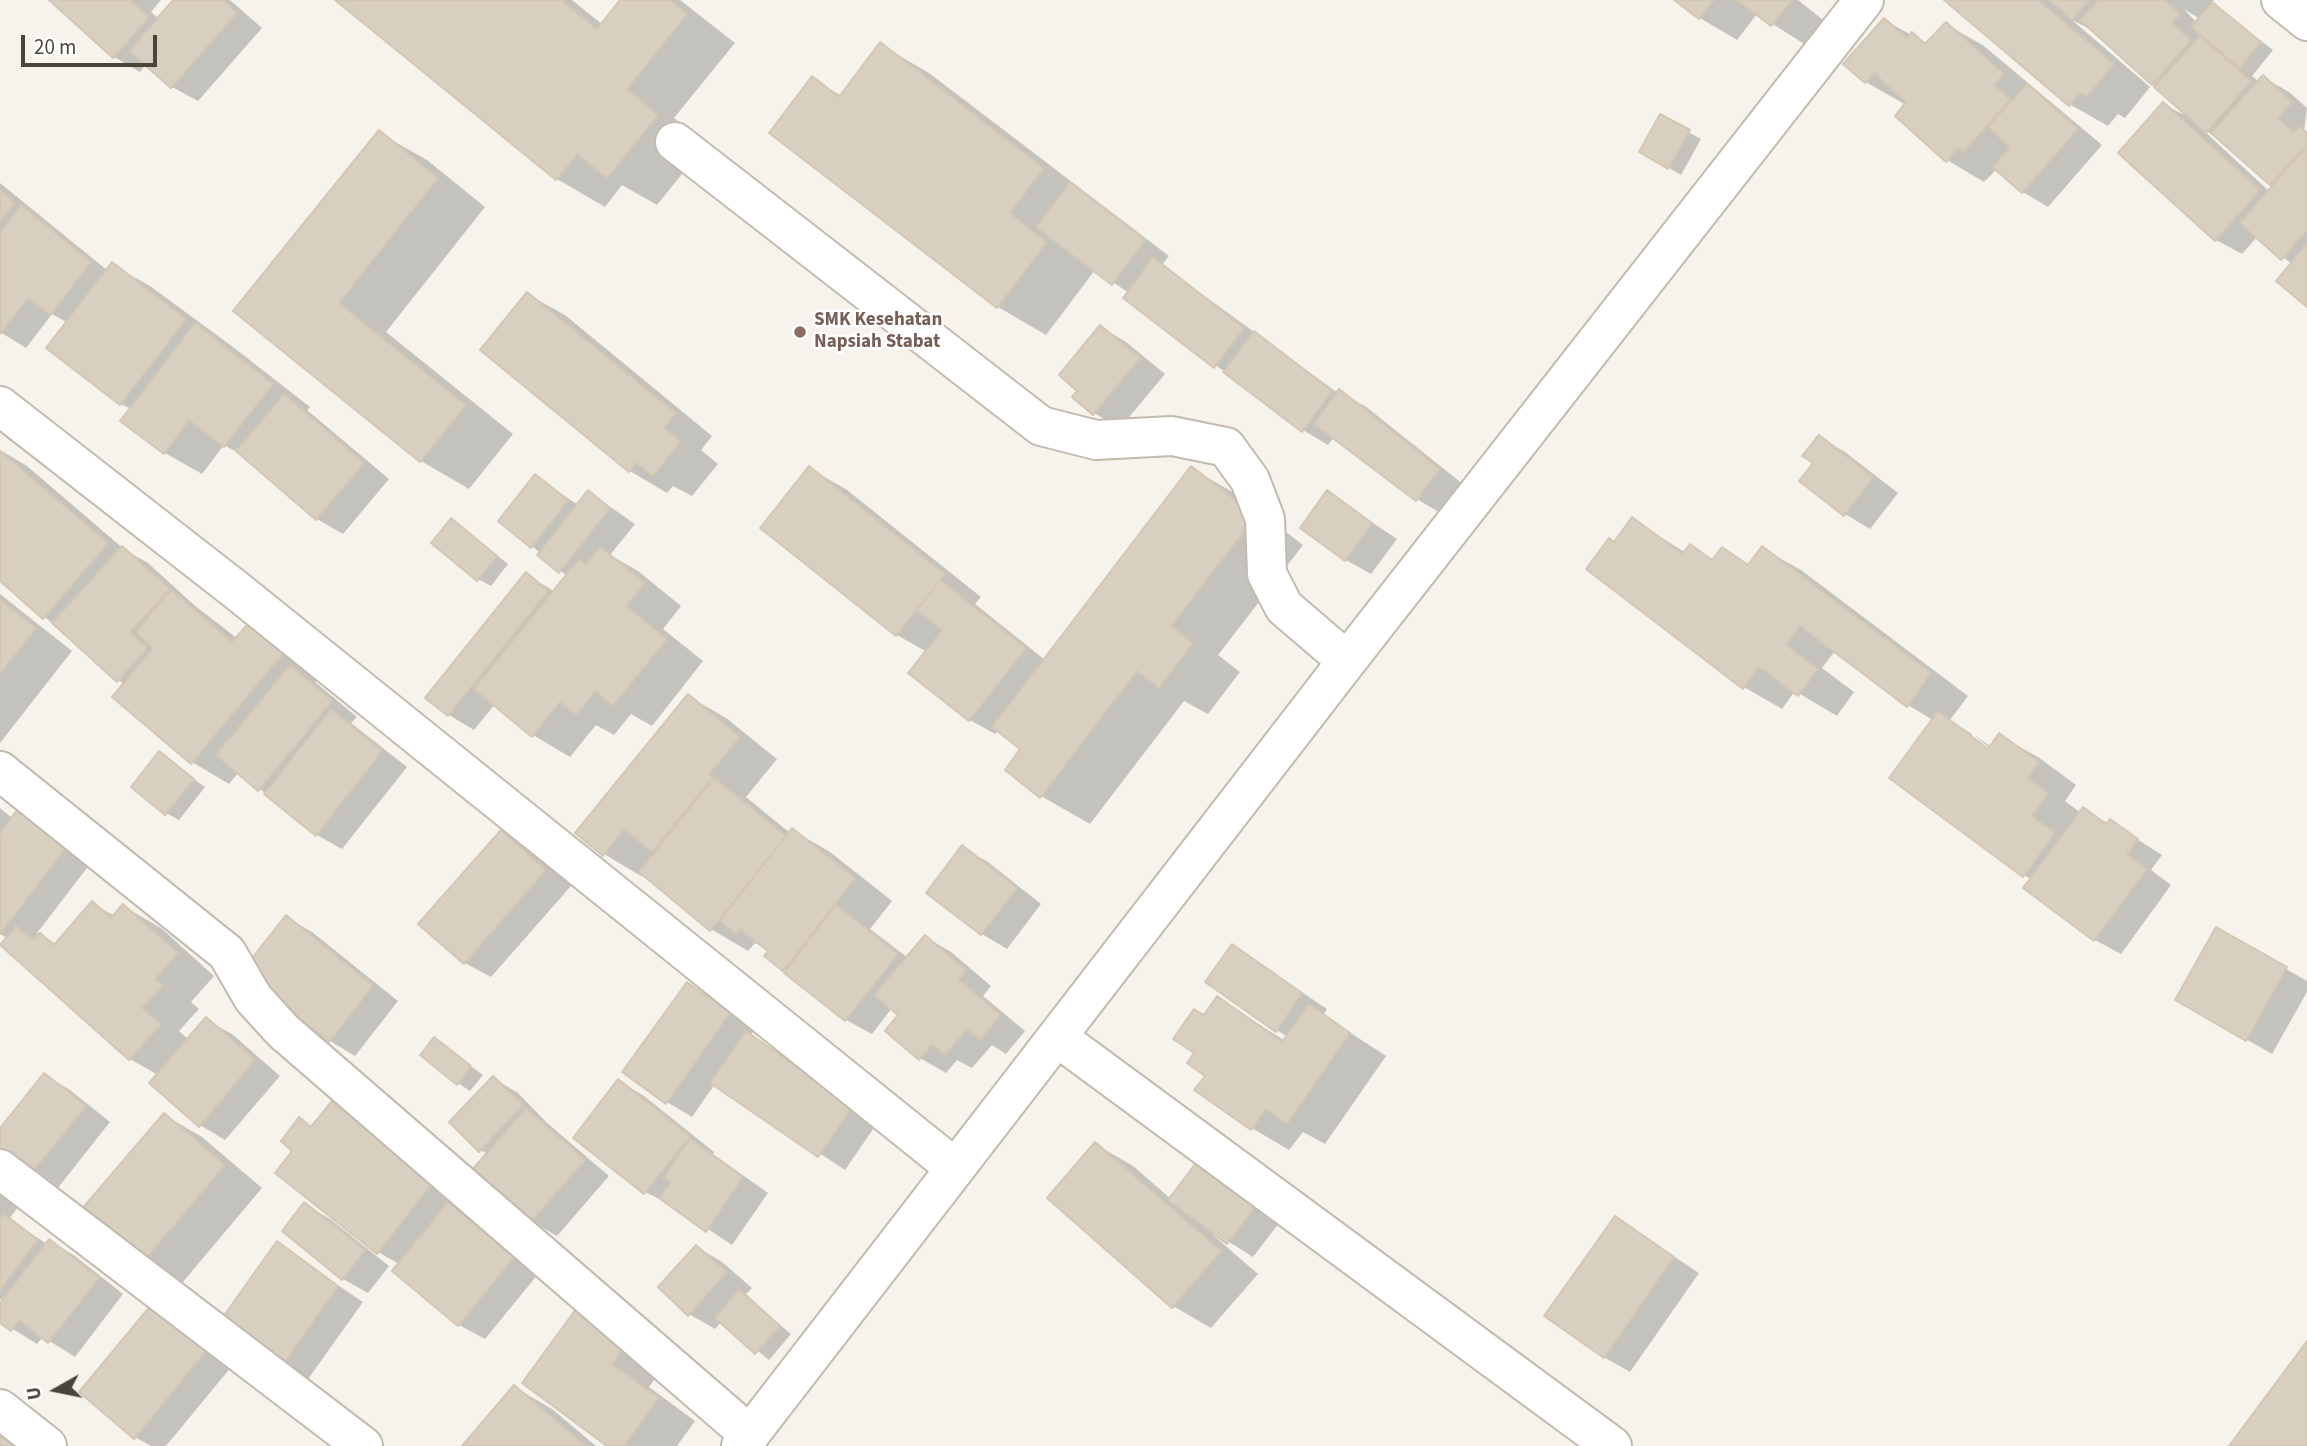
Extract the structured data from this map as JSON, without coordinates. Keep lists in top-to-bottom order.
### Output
{
  "places": ["SMK Kesehatan Napsiah Stabat"],
  "scale_bar": "20 m",
  "north": "left"
}
